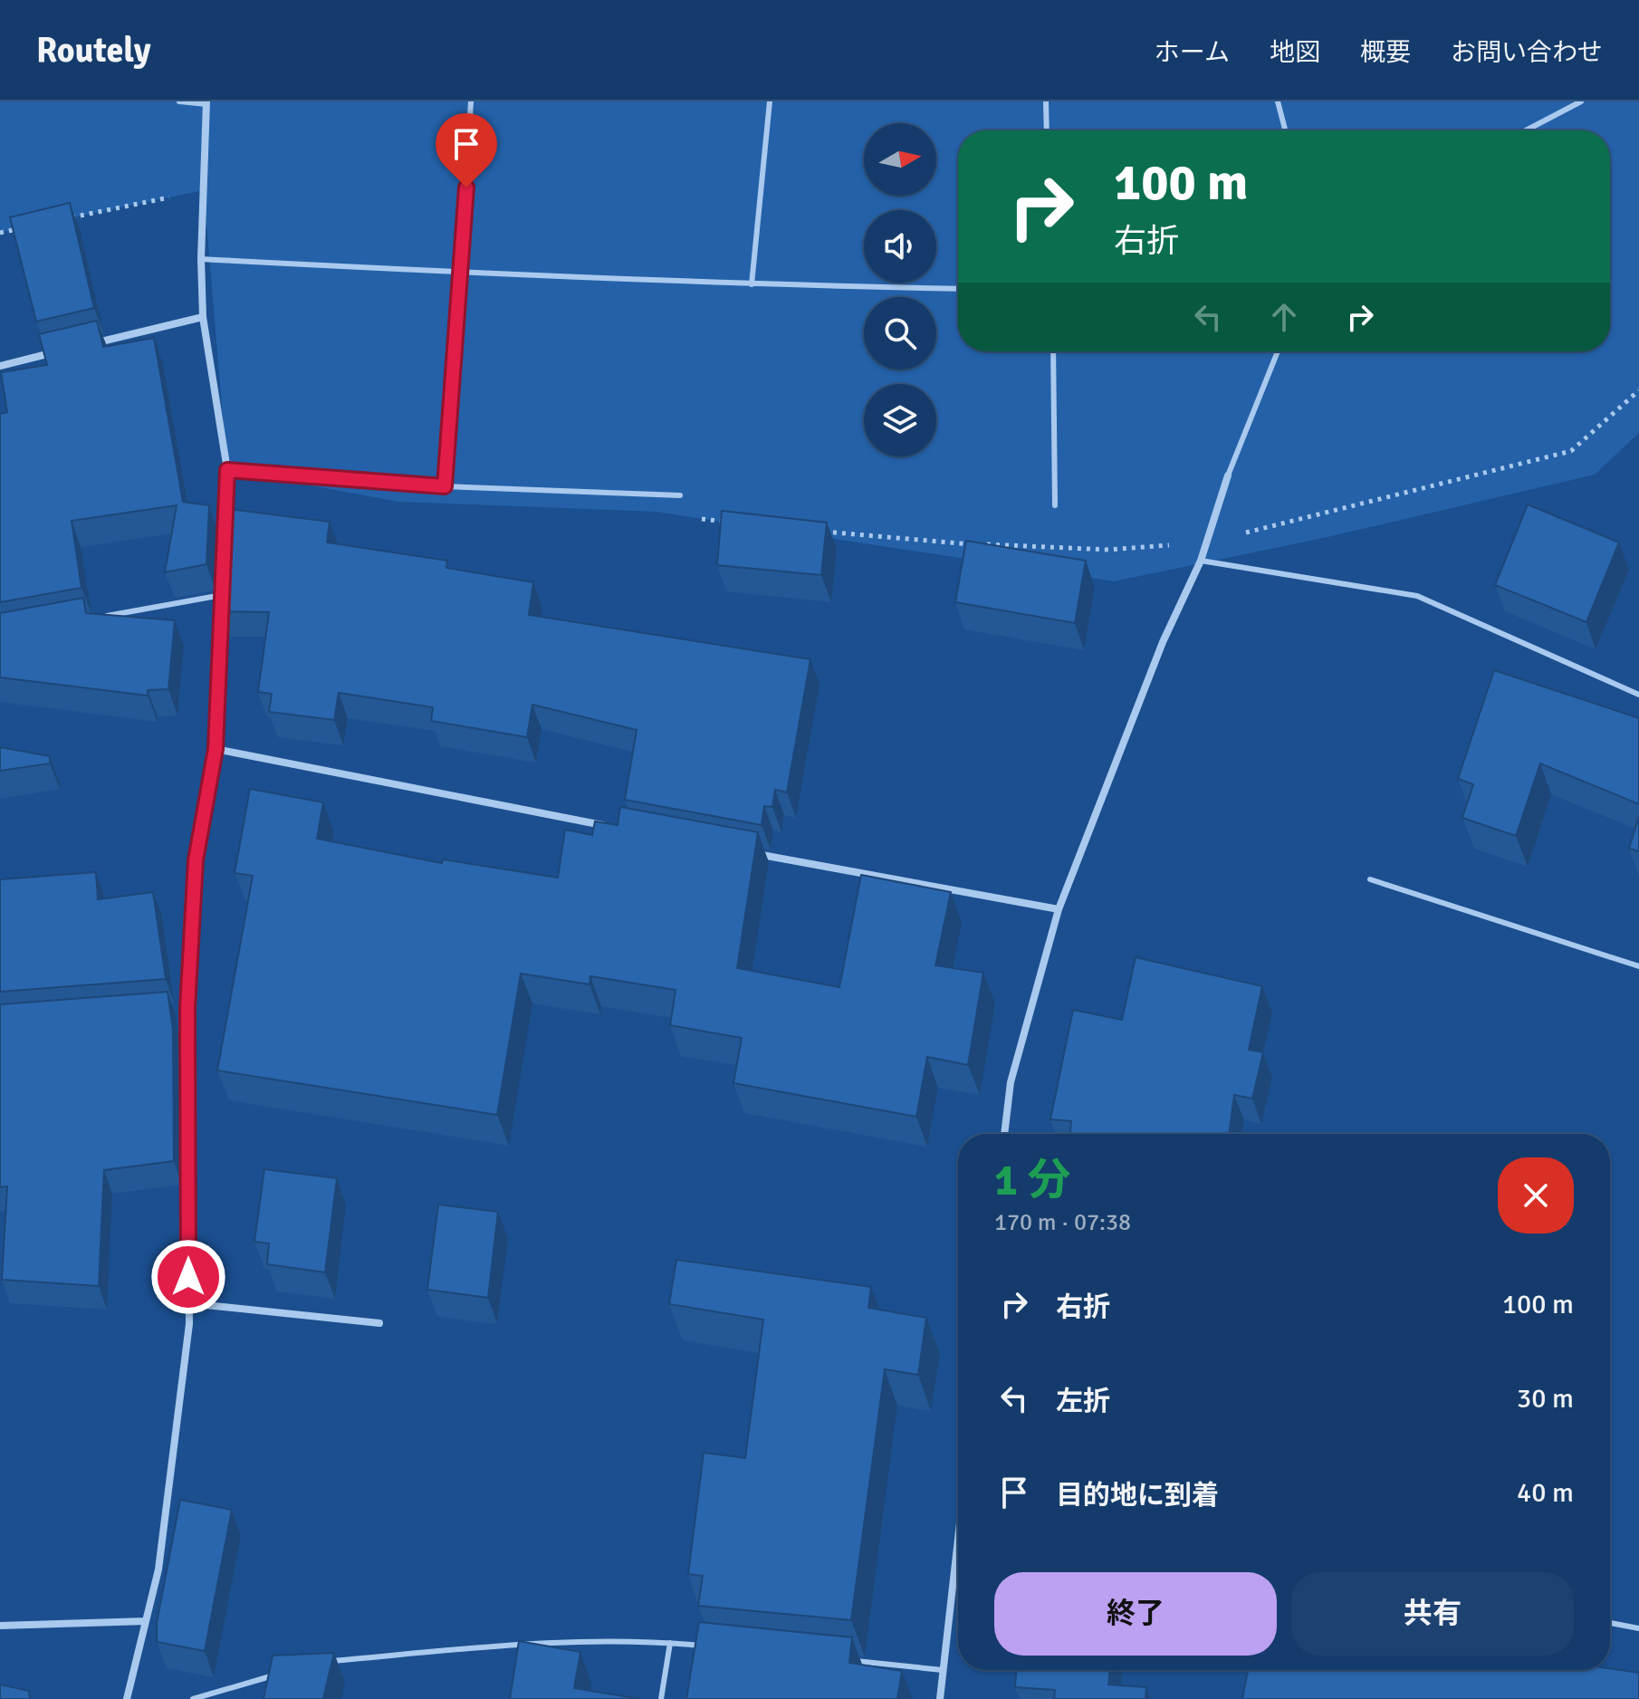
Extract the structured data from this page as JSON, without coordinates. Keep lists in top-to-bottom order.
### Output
{
  "north": "right",
  "page": {
    "header": "Routely",
    "nav": [
      "ホーム",
      "地図",
      "概要",
      "お問い合わせ"
    ],
    "turn": ["100 m", "右折"],
    "heading": ["1 分", "170 m · 07:38"],
    "list": [
      {
        "name": "右折",
        "value": "100 m"
      },
      {
        "name": "左折",
        "value": "30 m"
      },
      {
        "name": "目的地に到着",
        "value": "40 m"
      }
    ],
    "buttons": ["終了", "共有"]
  }
}
